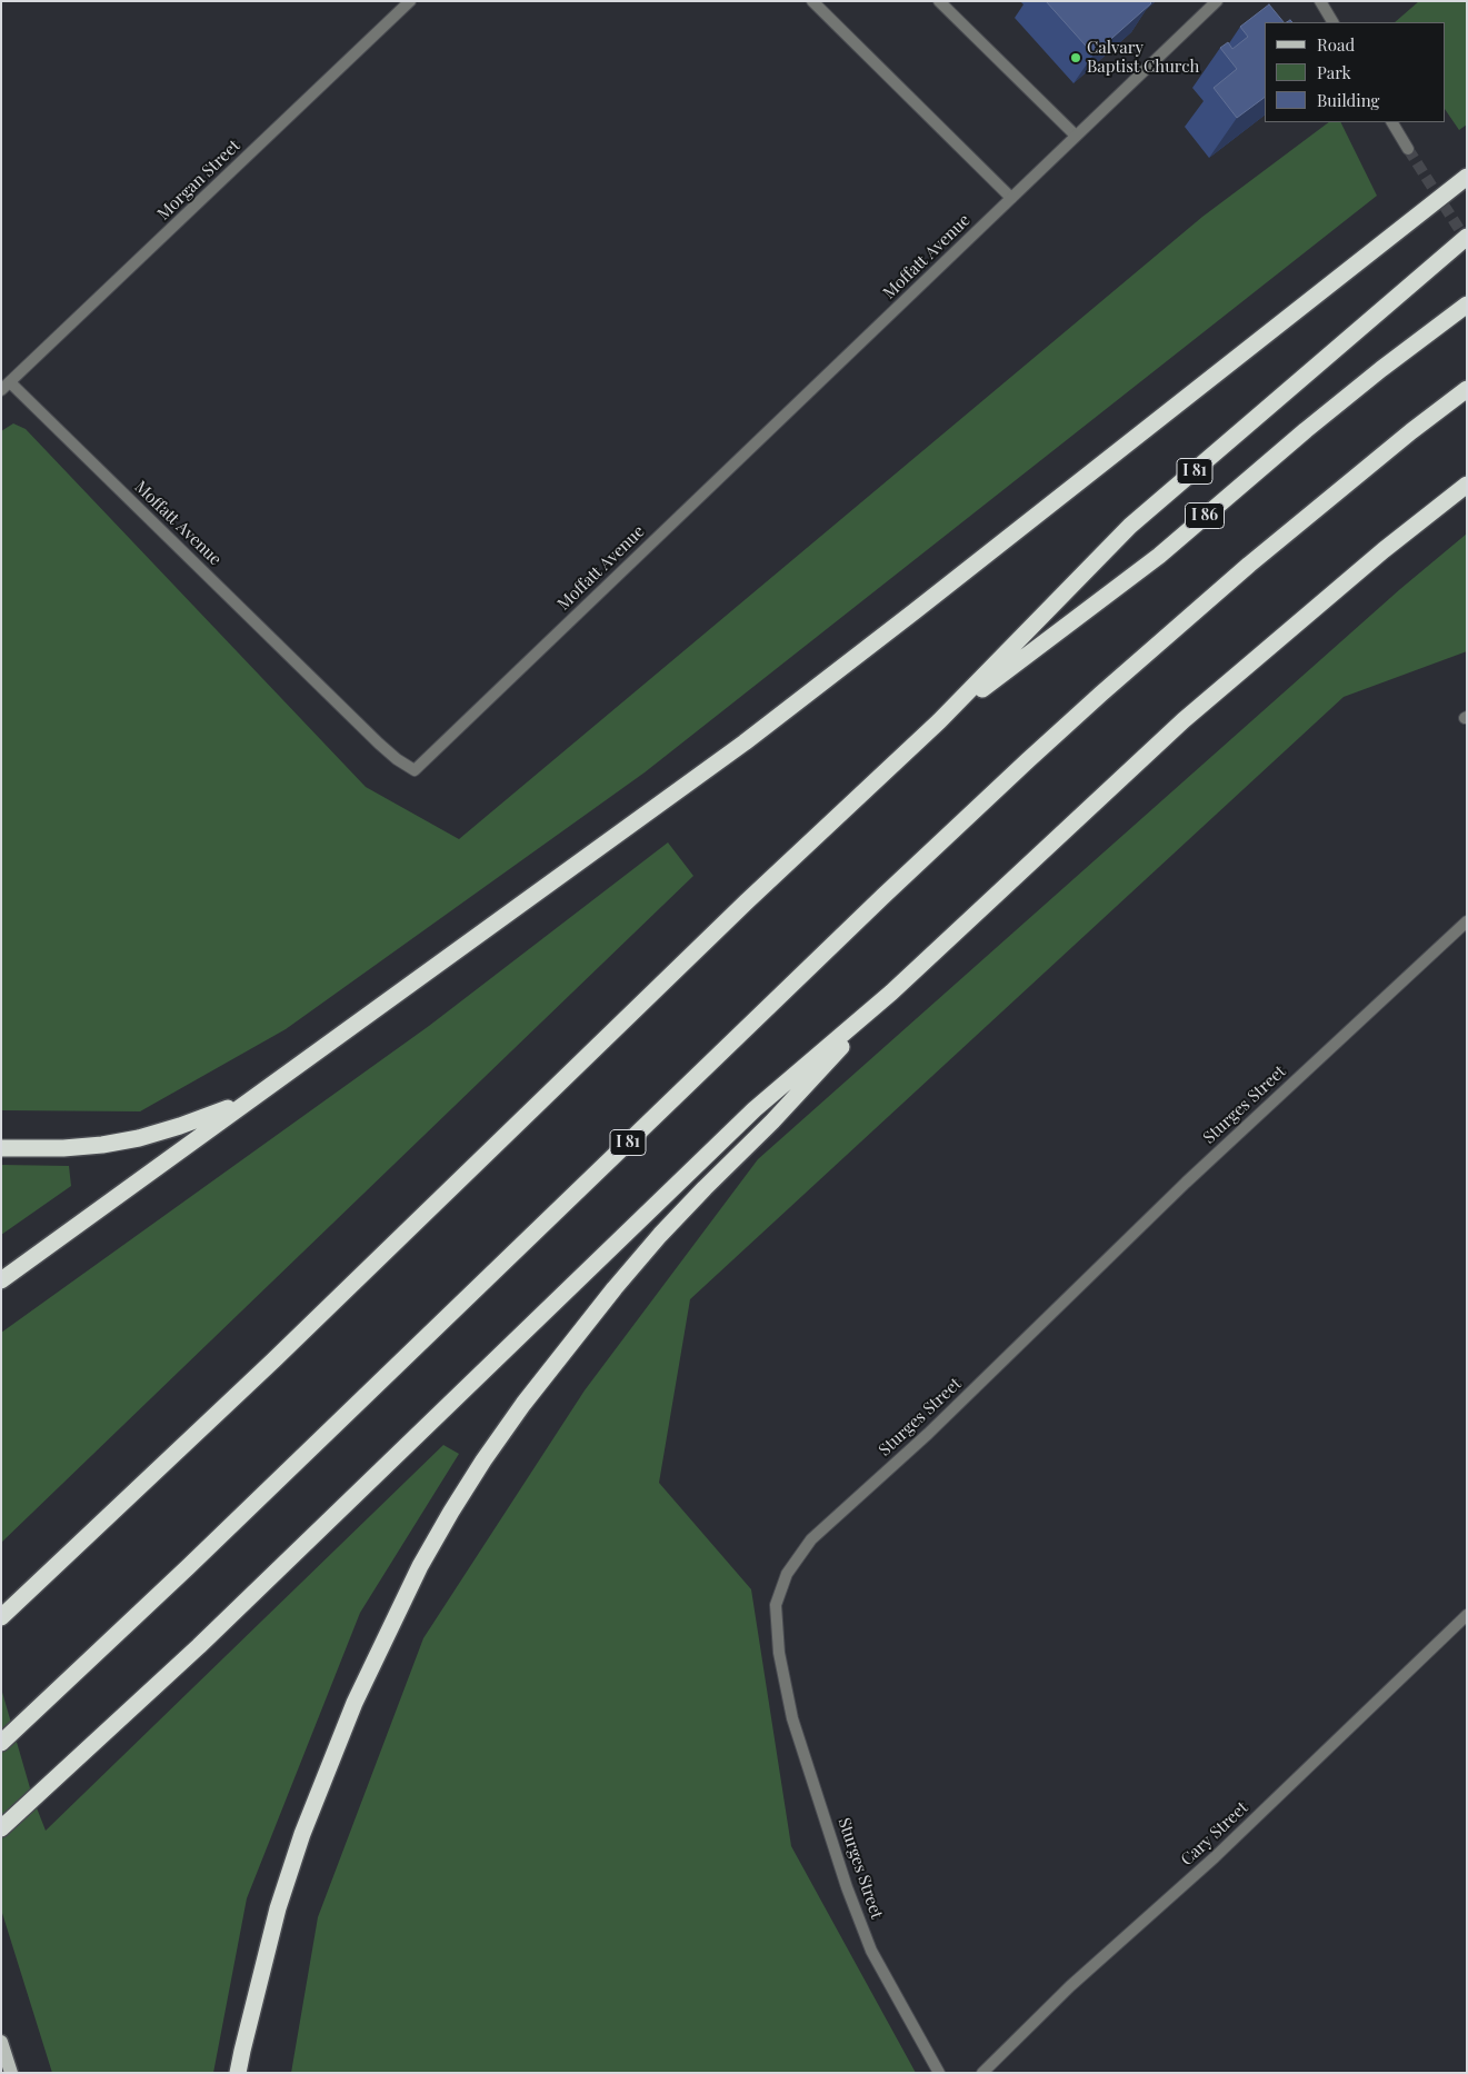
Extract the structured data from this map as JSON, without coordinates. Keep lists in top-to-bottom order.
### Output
{
  "streets": {
    "highway": ["I 81", "I 86"],
    "street": [
      "Morgan Street",
      "Moffatt Avenue",
      "Sturges Street",
      "Cary Street"
    ]
  },
  "crossings": [
    ["Morgan Street", "Moffatt Avenue"],
    ["I 81", "I 86"]
  ],
  "places": ["Calvary Baptist Church"],
  "legend": ["Road", "Park", "Building"]
}
